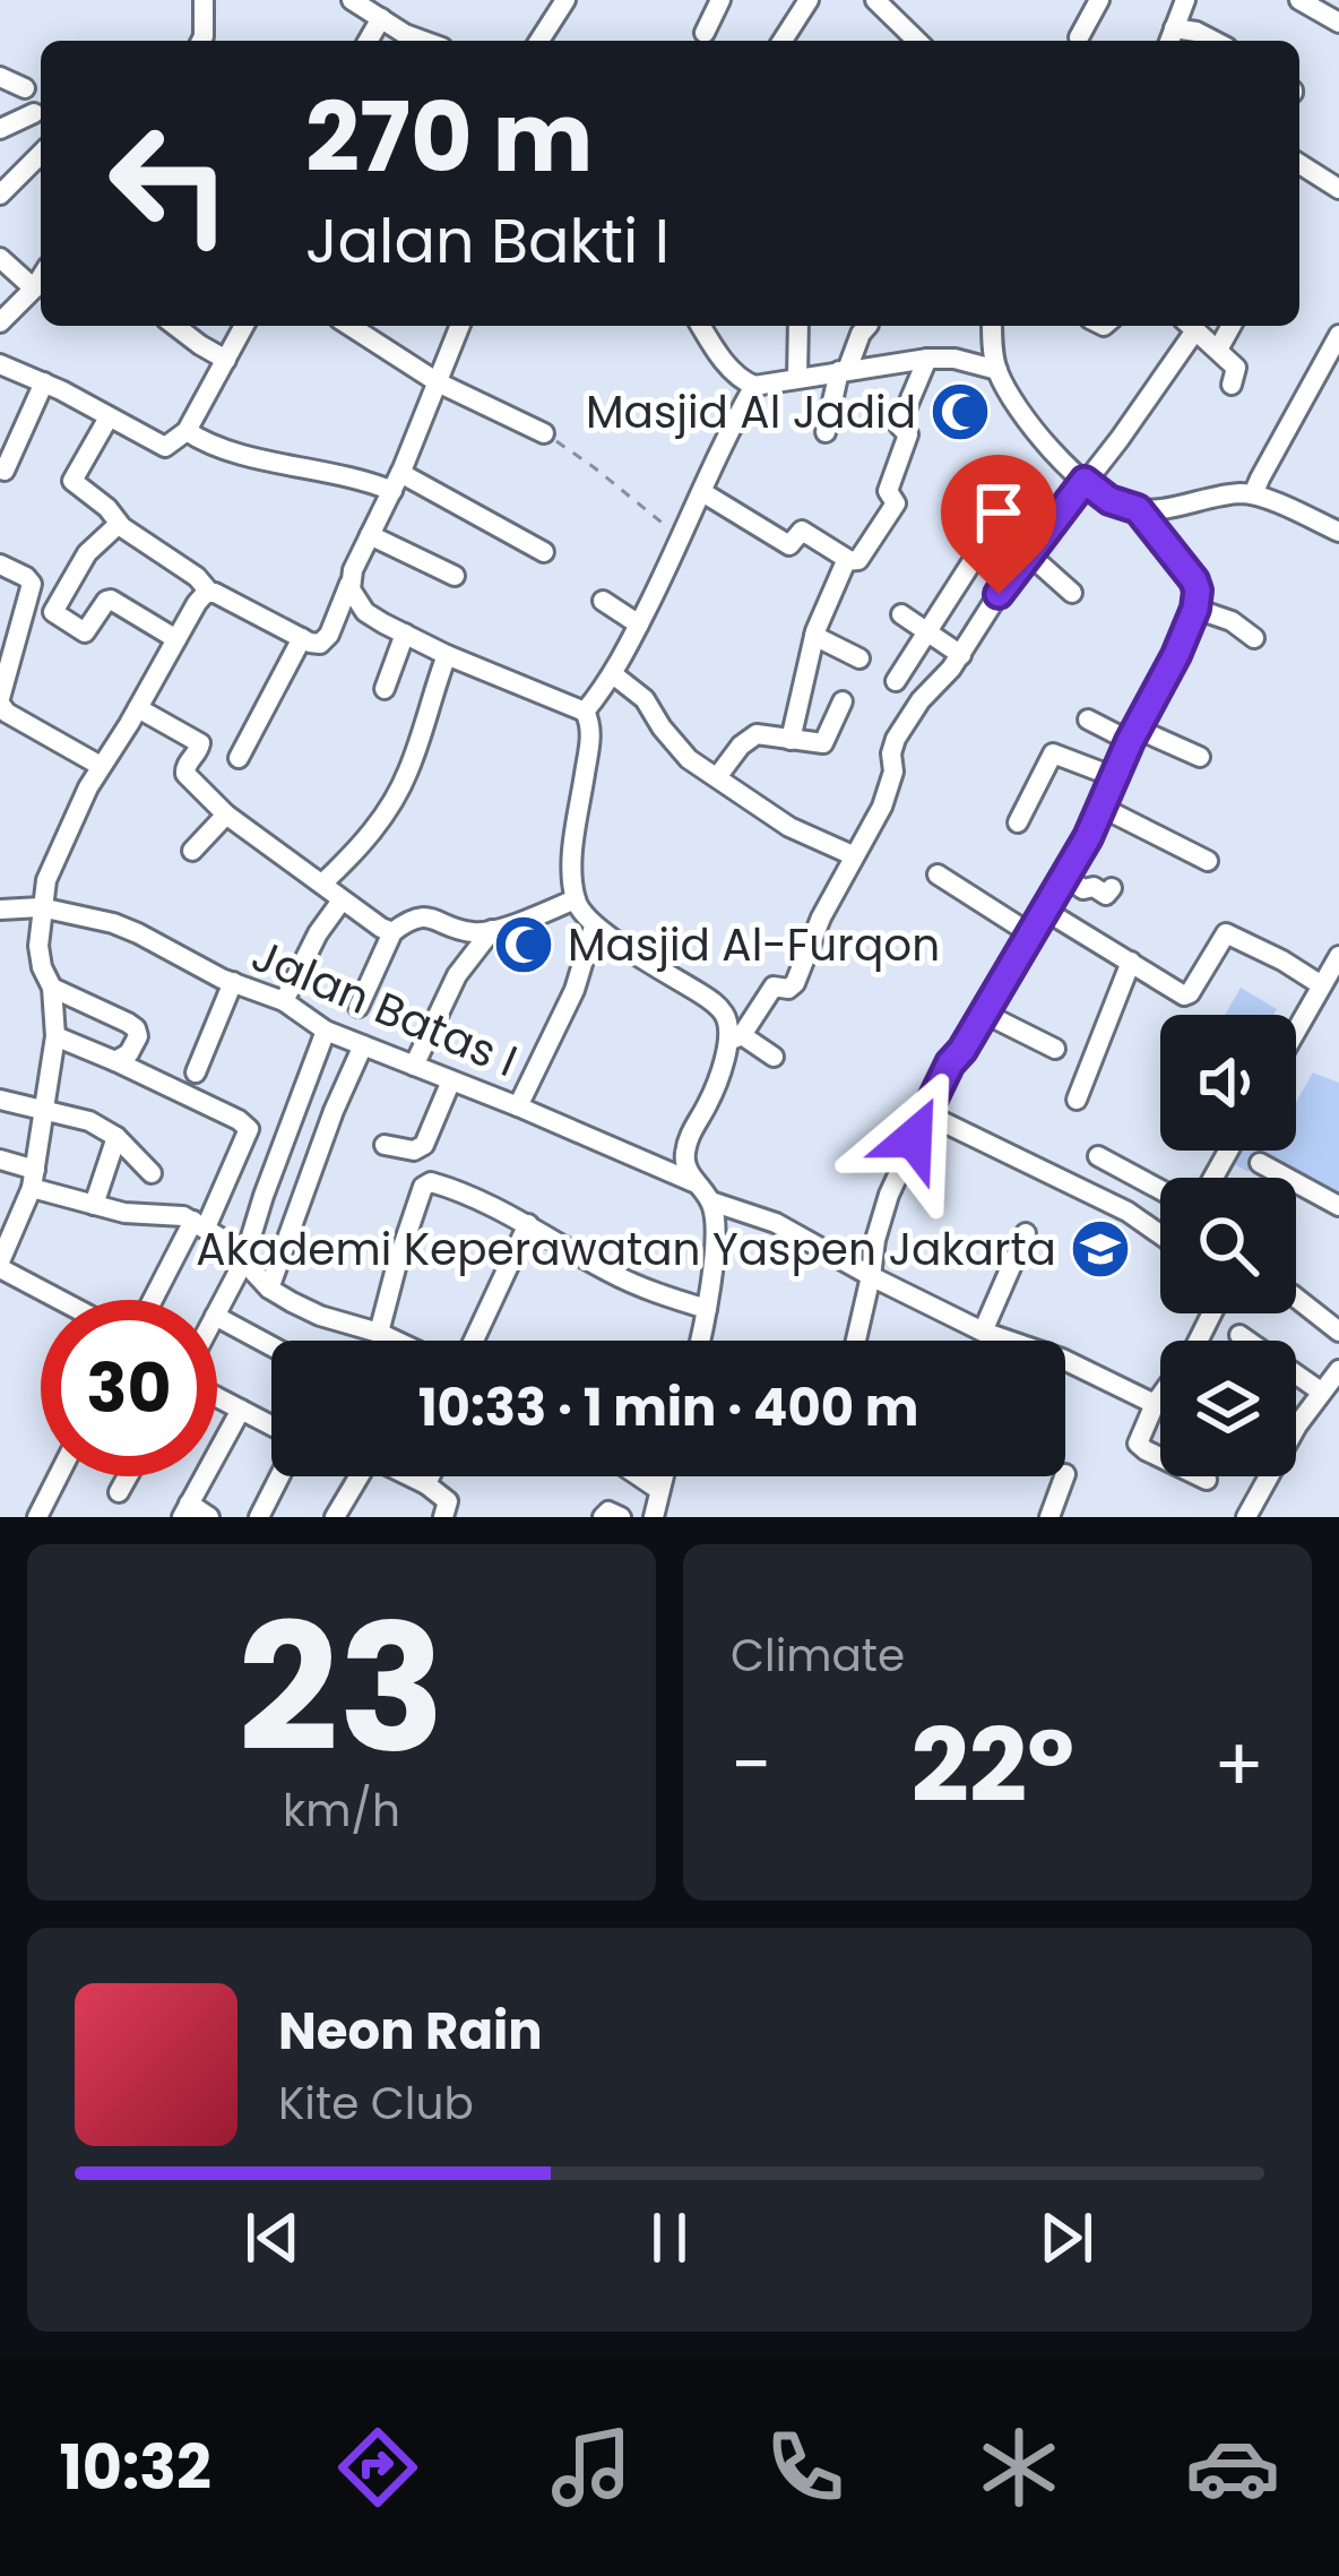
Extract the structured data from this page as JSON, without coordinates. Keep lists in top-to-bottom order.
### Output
{
  "streets": {
    "street": ["Jalan Batas I"]
  },
  "places": {
    "mosque": ["Masjid Al Jadid", "Masjid Al-Furqon"],
    "school or university": ["Akademi Keperawatan Yaspen Jakarta"]
  },
  "page": {
    "turn": ["270 m", "Jalan Bakti I"],
    "limit": "30",
    "trip": "10:33 · 1 min · 400 m",
    "tile": [
      ["23", "km/h"],
      "Climate"
    ],
    "heat": ["−", "22°", "+"],
    "song": ["Neon Rain", "Kite Club"],
    "tabs": "10:32"
  }
}
